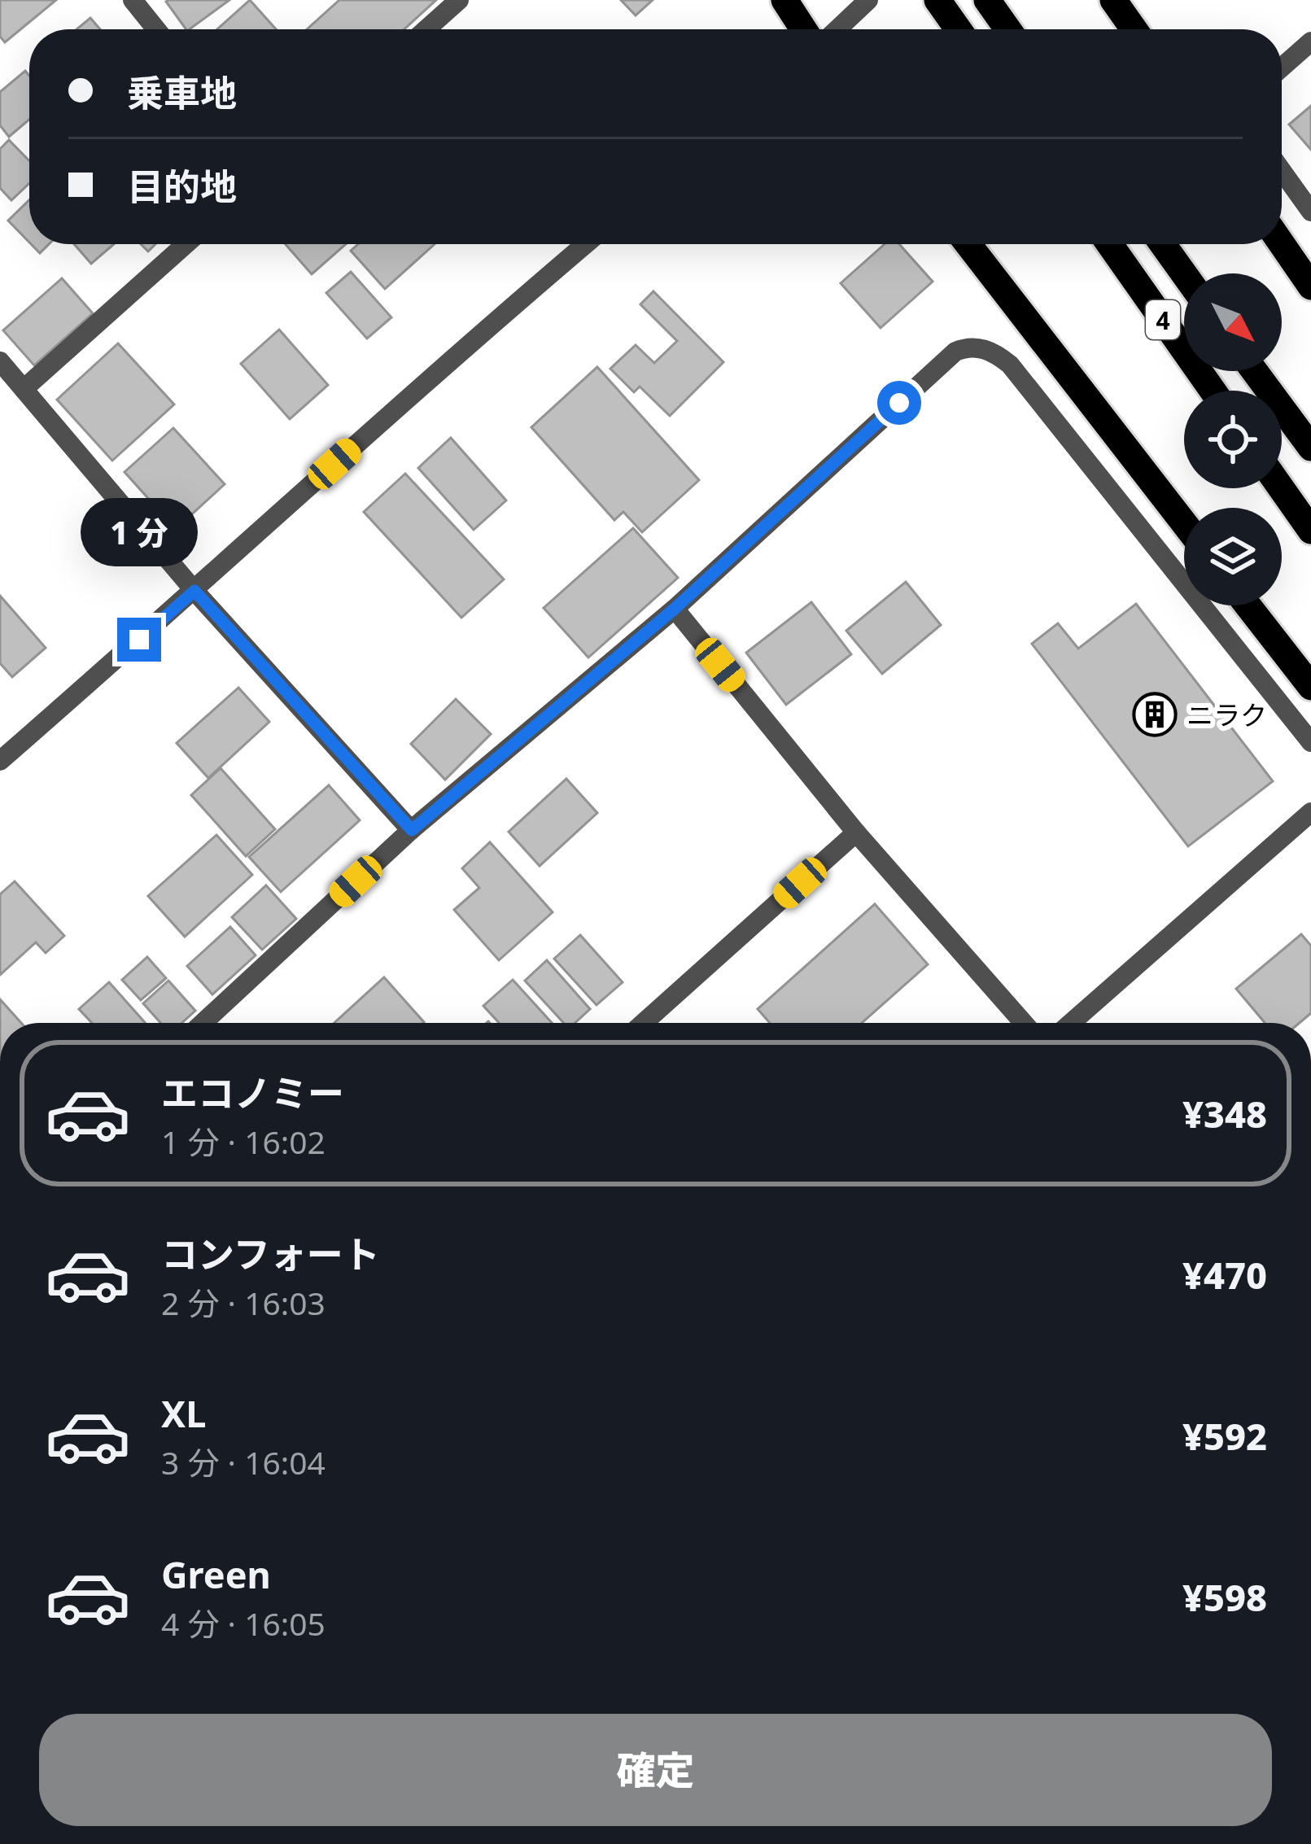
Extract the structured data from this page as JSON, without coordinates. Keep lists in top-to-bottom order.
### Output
{
  "streets": {
    "highway": ["4"]
  },
  "places": {
    "building": ["ニラク"]
  },
  "north": "bottom right",
  "page": {
    "banner": ["乗車地", "目的地"],
    "bubble": "1 分",
    "list": [
      {
        "name": "エコノミー",
        "note": "1 分 · 16:02",
        "value": "¥348"
      },
      {
        "name": "コンフォート",
        "note": "2 分 · 16:03",
        "value": "¥470"
      },
      {
        "name": "XL",
        "note": "3 分 · 16:04",
        "value": "¥592"
      },
      {
        "name": "Green",
        "note": "4 分 · 16:05",
        "value": "¥598"
      }
    ],
    "buttons": "確定"
  }
}
